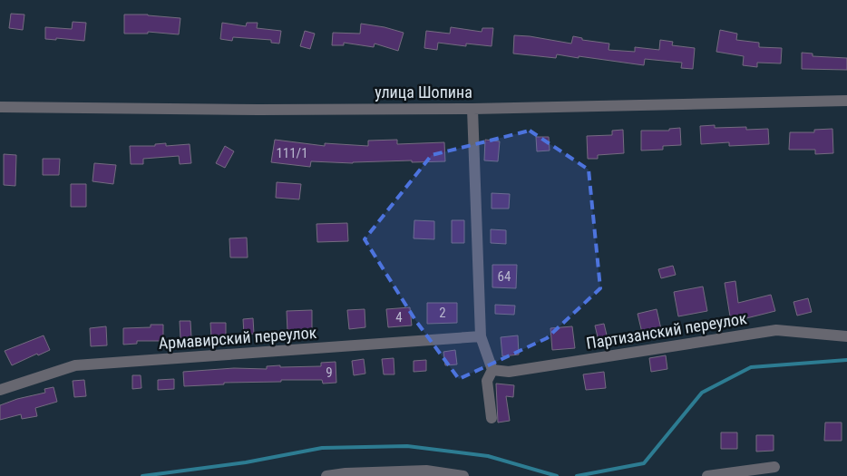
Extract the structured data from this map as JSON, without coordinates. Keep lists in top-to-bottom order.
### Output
{
  "streets": {
    "street": ["улица Шопина", "Партизанский переулок", "Армавирский переулок"]
  },
  "house_numbers": [
    "111/1",
    "64",
    "2",
    "4",
    "9"
  ]
}
